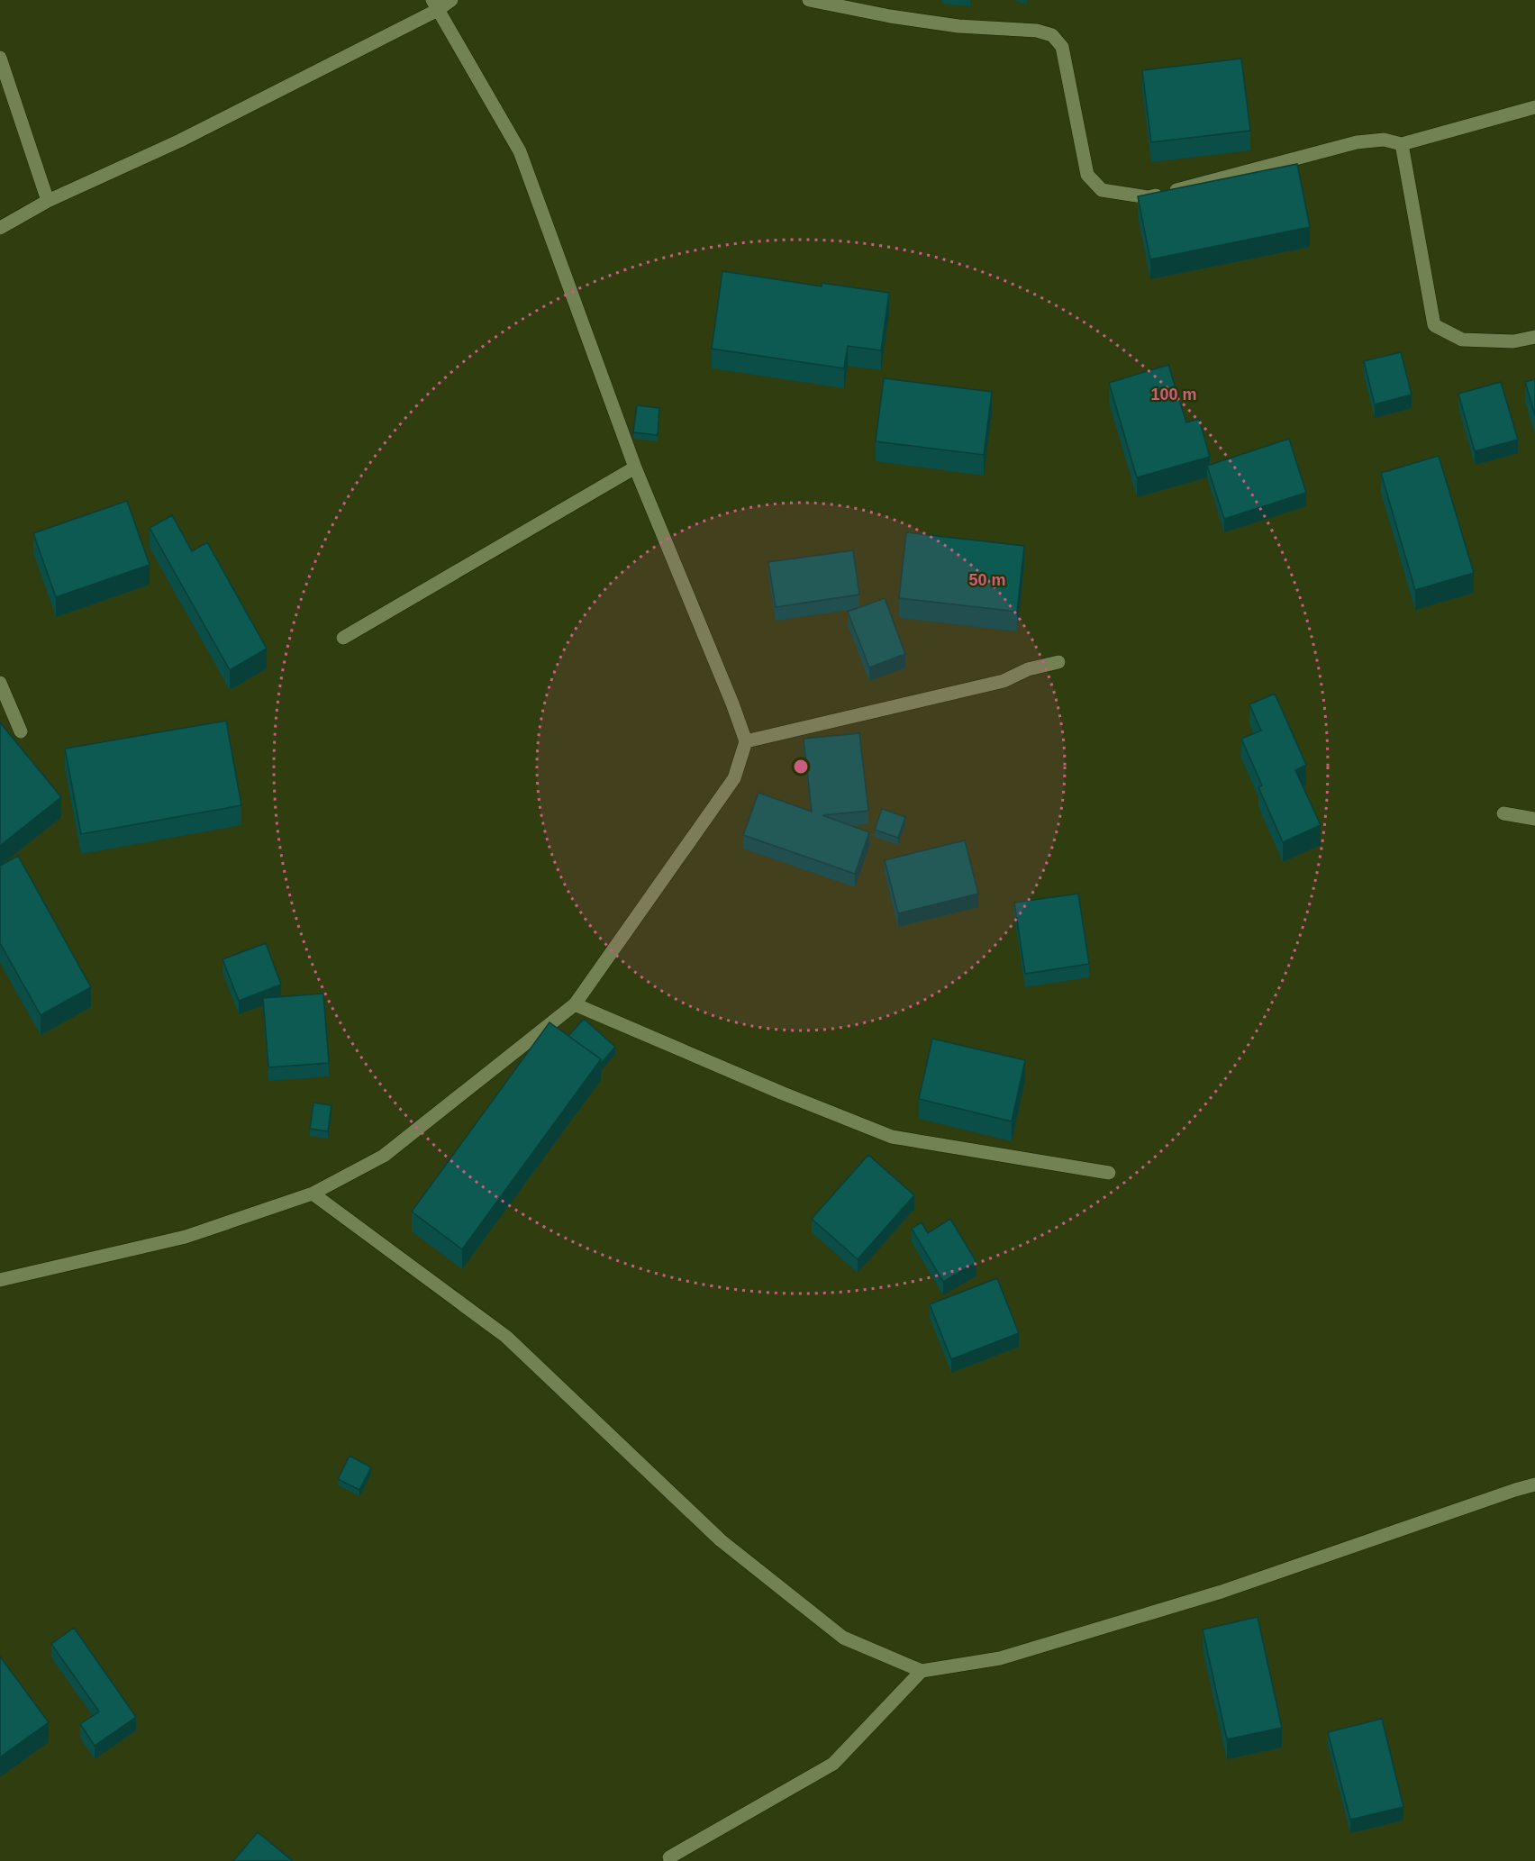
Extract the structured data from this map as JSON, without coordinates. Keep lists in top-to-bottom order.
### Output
{
  "rings": ["100 m", "50 m"]
}
